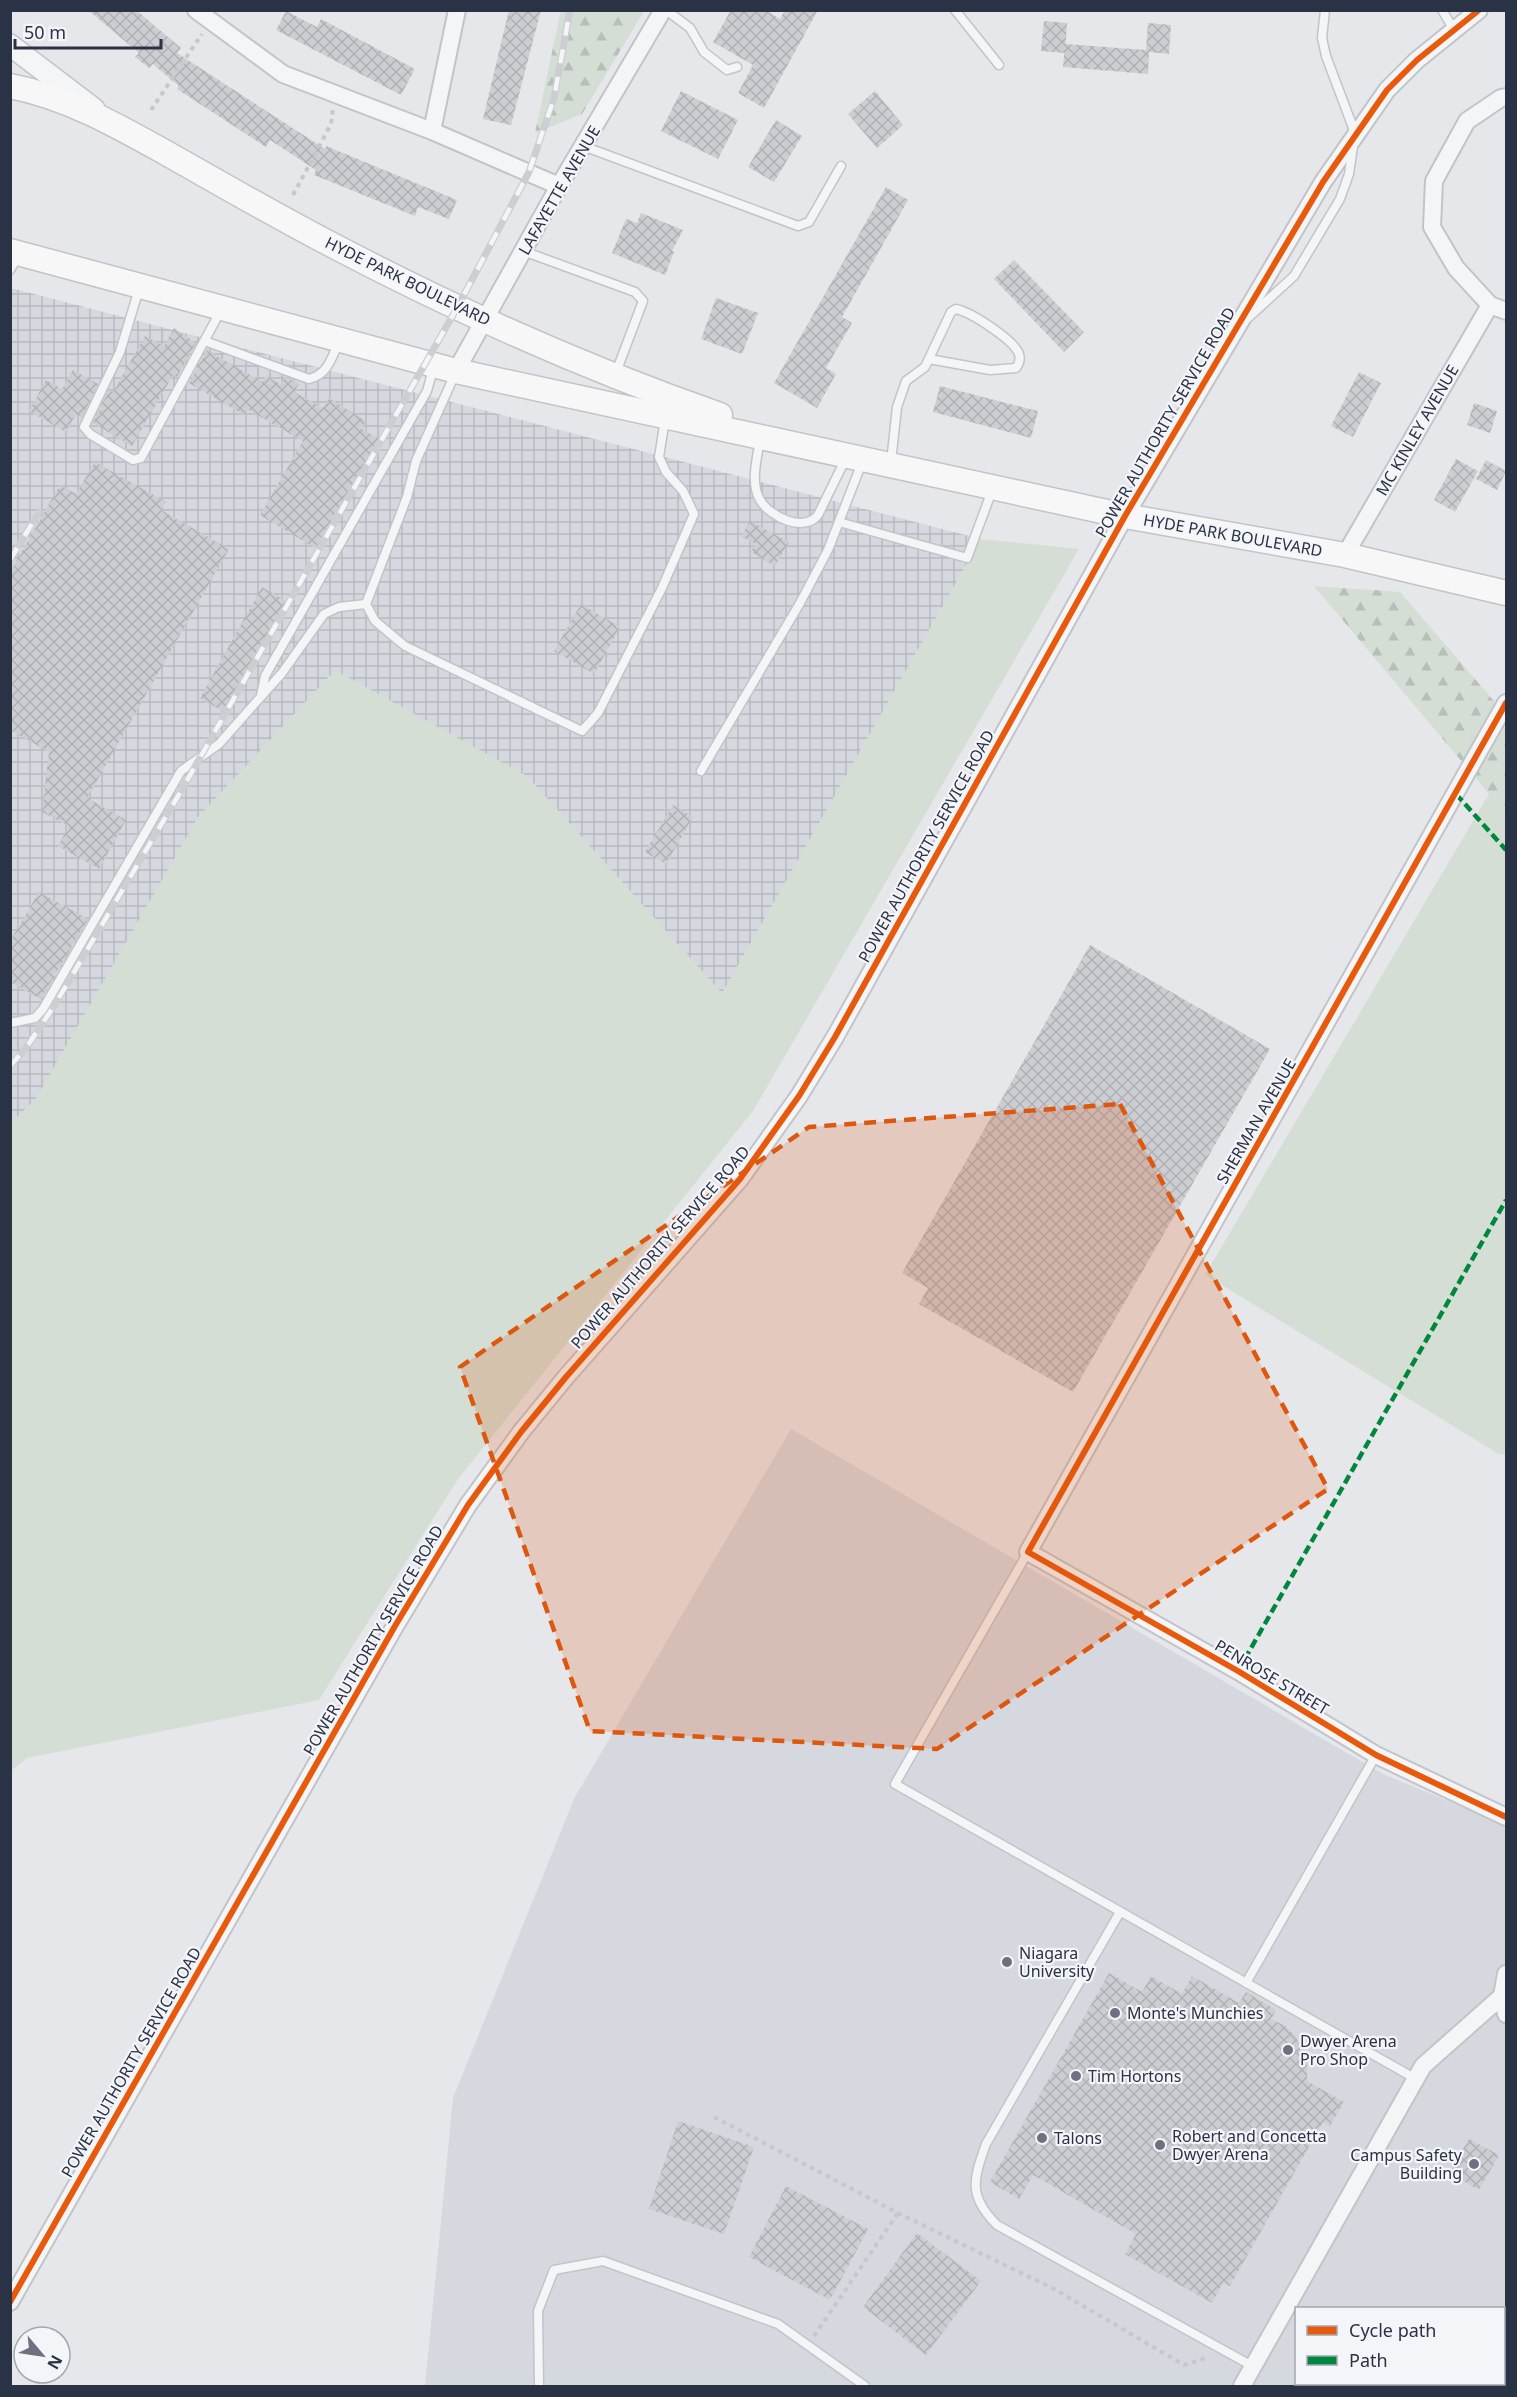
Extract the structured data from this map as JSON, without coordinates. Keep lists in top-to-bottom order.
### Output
{
  "streets": {
    "main road": ["HYDE PARK BOULEVARD"],
    "street": [
      "LAFAYETTE AVENUE",
      "POWER AUTHORITY SERVICE ROAD",
      "MC KINLEY AVENUE",
      "SHERMAN AVENUE",
      "PENROSE STREET"
    ]
  },
  "crossings": [
    ["LAFAYETTE AVENUE", "HYDE PARK BOULEVARD"],
    ["HYDE PARK BOULEVARD", "POWER AUTHORITY SERVICE ROAD"],
    ["HYDE PARK BOULEVARD", "MC KINLEY AVENUE"],
    ["SHERMAN AVENUE", "PENROSE STREET"]
  ],
  "places": [
    "Niagara University",
    "Monte's Munchies",
    "Dwyer Arena Pro Shop",
    "Tim Hortons",
    "Talons",
    "Robert and Concetta Dwyer Arena",
    "Campus Safety Building"
  ],
  "legend": ["Cycle path", "Path"],
  "scale_bar": "50 m",
  "north": "bottom right"
}
